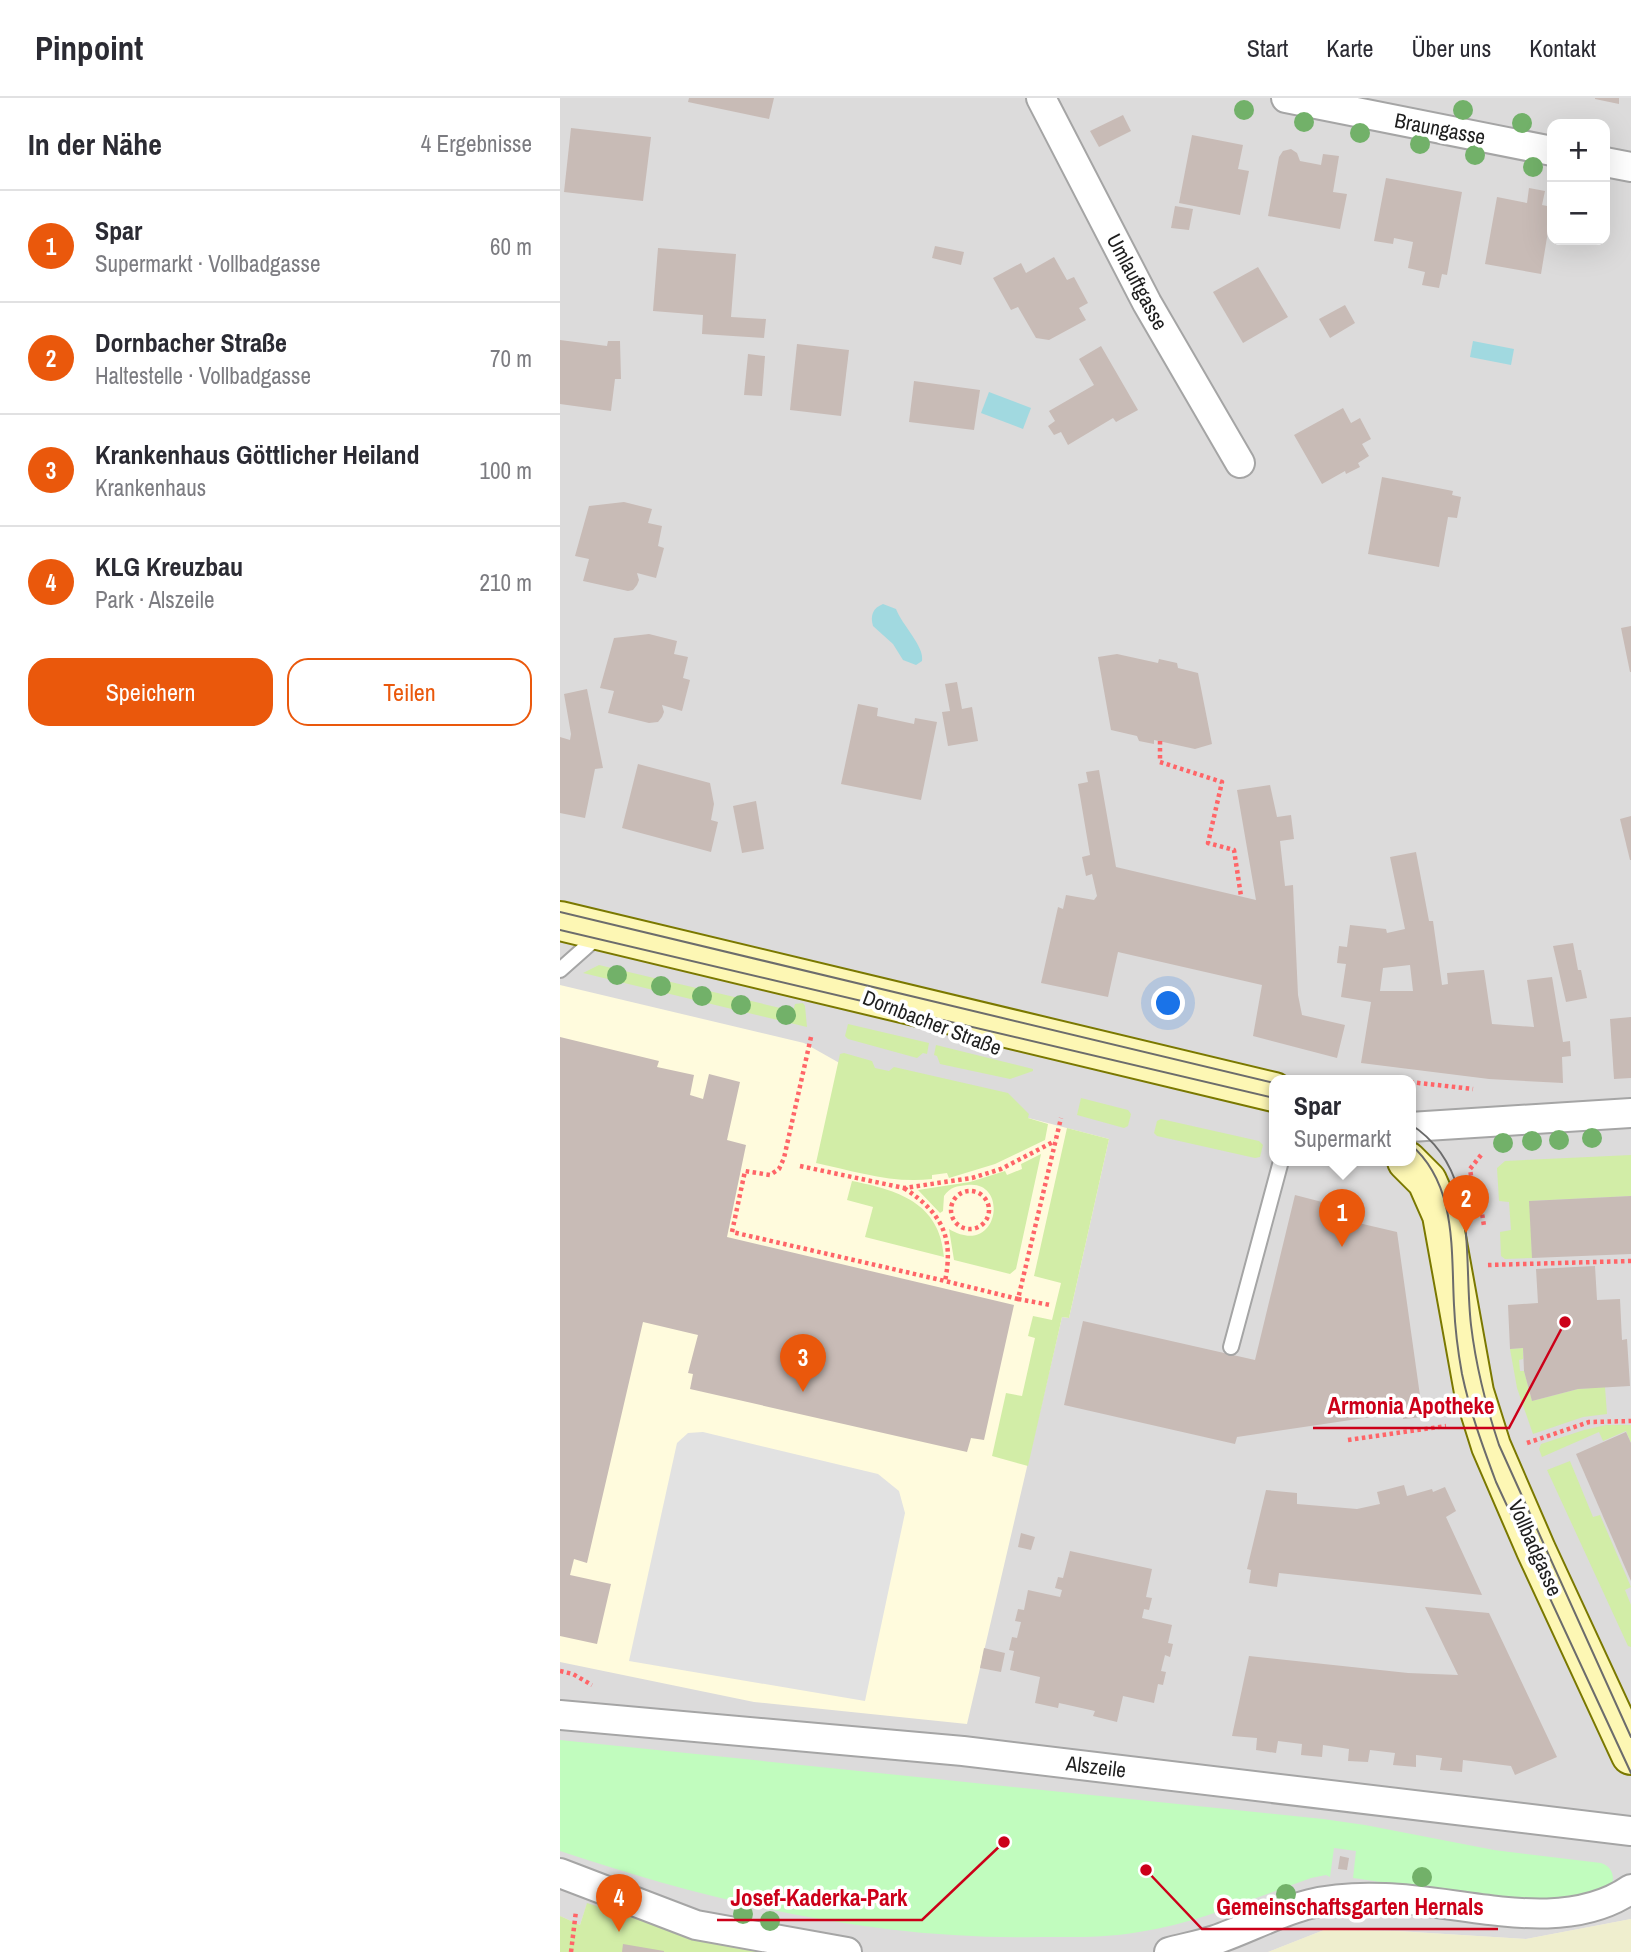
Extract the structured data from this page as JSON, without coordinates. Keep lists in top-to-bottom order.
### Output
{
  "streets": {
    "main road": ["Dornbacher Straße", "Vollbadgasse"],
    "street": ["Braungasse", "Umlauftgasse", "Alszeile"]
  },
  "places": ["Armonia Apotheke", "Josef-Kaderka-Park", "Gemeinschaftsgarten Hernals"],
  "page": {
    "header": "Pinpoint",
    "nav": [
      "Start",
      "Karte",
      "Über uns",
      "Kontakt"
    ],
    "heading": ["In der Nähe", "4 Ergebnisse"],
    "map_buttons": ["+", "−"],
    "list": [
      {
        "mark": "1",
        "name": "Spar",
        "note": "Supermarkt · Vollbadgasse",
        "value": "60 m"
      },
      {
        "mark": "2",
        "name": "Dornbacher Straße",
        "note": "Haltestelle · Vollbadgasse",
        "value": "70 m"
      },
      {
        "mark": "3",
        "name": "Krankenhaus Göttlicher Heiland",
        "note": "Krankenhaus",
        "value": "100 m"
      },
      {
        "mark": "4",
        "name": "KLG Kreuzbau",
        "note": "Park · Alszeile",
        "value": "210 m"
      }
    ],
    "buttons": ["Speichern", "Teilen"],
    "popup": ["Spar", "Supermarkt"],
    "pins": [
      "2",
      "1",
      "3",
      "4"
    ]
  }
}
